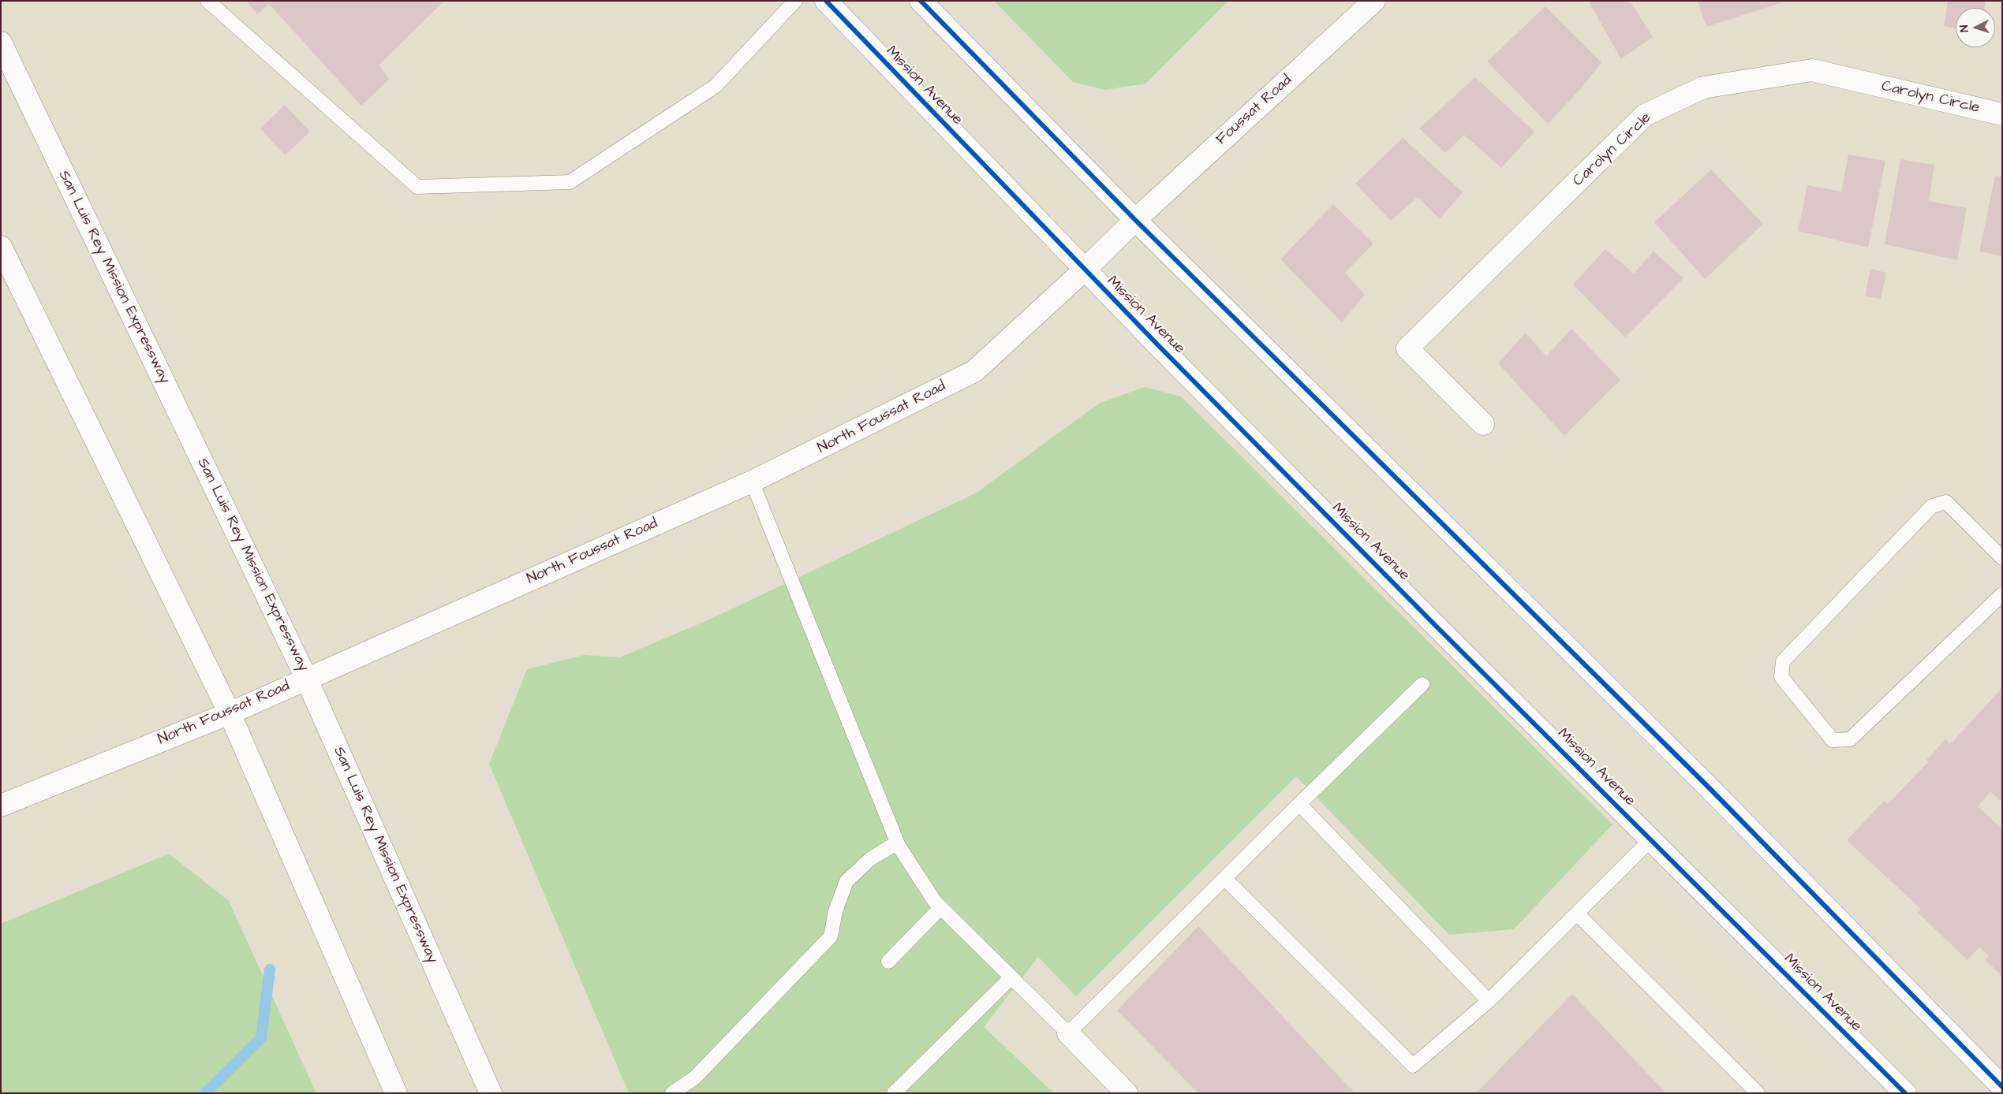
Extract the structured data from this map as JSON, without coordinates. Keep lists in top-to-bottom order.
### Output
{
  "streets": {
    "main road": [
      "Mission Avenue",
      "Carolyn Circle",
      "Foussat Road",
      "San Luis Rey Mission Expressway",
      "North Foussat Road"
    ]
  },
  "crossings": [
    ["Mission Avenue", "North Foussat Road"],
    ["Foussat Road", "North Foussat Road"],
    ["San Luis Rey Mission Expressway", "North Foussat Road"]
  ],
  "north": "left"
}
